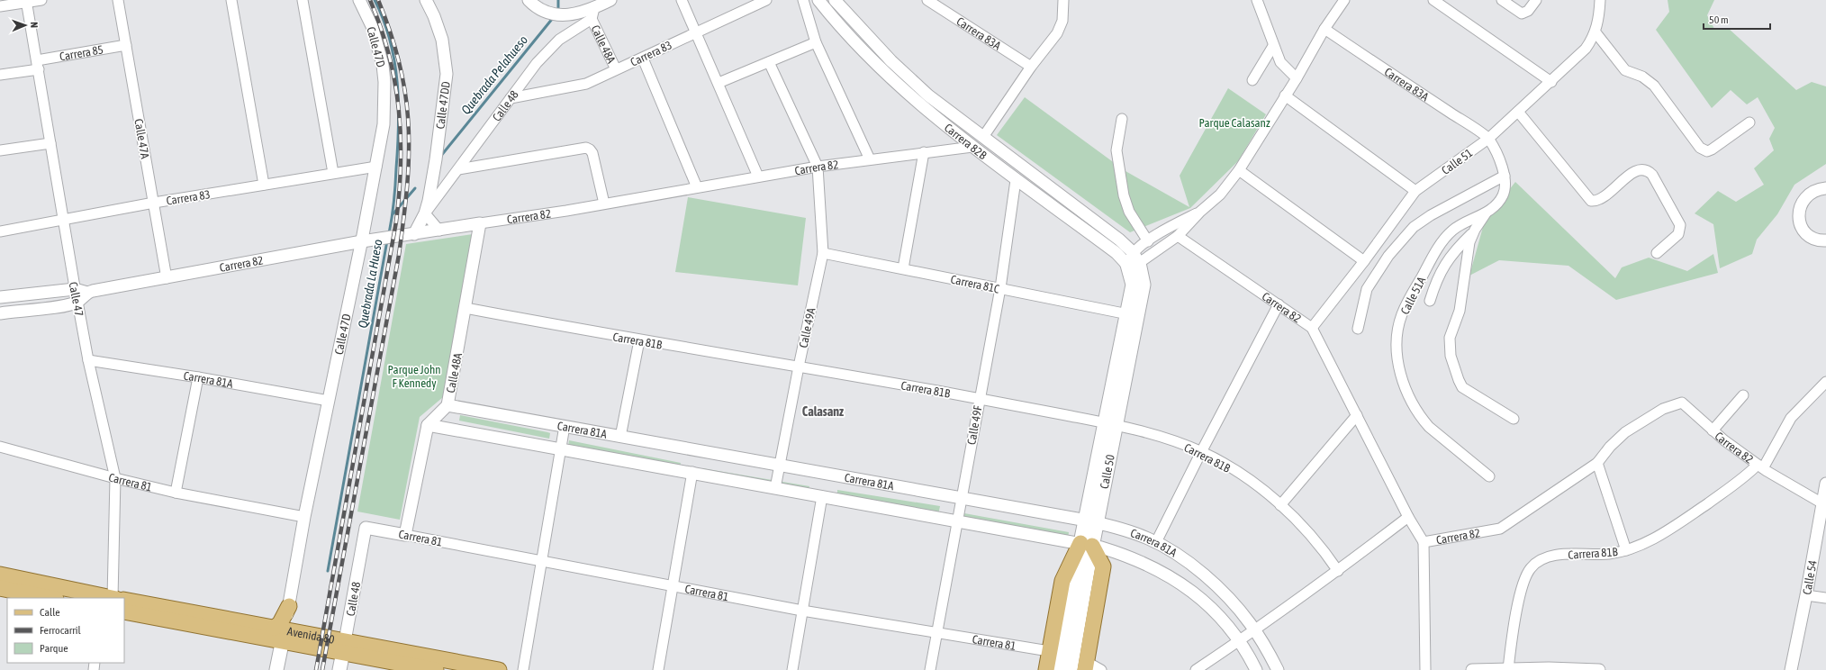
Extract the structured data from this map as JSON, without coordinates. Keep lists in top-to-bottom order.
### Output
{
  "streets": {
    "main road": ["Calle 48", "Calle 50", "Avenida 80"],
    "street": [
      "Carrera 83A",
      "Calle 48A",
      "Calle 47D",
      "Carrera 85",
      "Carrera 83",
      "Calle 47DD",
      "Calle 47A",
      "Carrera 82B",
      "Calle 51",
      "Carrera 82",
      "Carrera 81C",
      "Calle 51A",
      "Calle 47",
      "Calle 49A",
      "Carrera 81B",
      "Carrera 81A",
      "Calle 49F",
      "Carrera 81",
      "Calle 54"
    ]
  },
  "crossings": [
    ["Carrera 83A", "Calle 51"],
    ["Carrera 83A", "Calle 51A"],
    ["Calle 48A", "Carrera 83"],
    ["Calle 48A", "Calle 48"],
    ["Calle 48A", "Carrera 82"],
    ["Calle 48A", "Carrera 81B"],
    ["Calle 48A", "Carrera 81A"],
    ["Calle 47D", "Carrera 83"],
    ["Calle 47D", "Carrera 82"],
    ["Calle 47D", "Carrera 81A"],
    ["Calle 47D", "Carrera 81"],
    ["Carrera 85", "Calle 47A"],
    ["Carrera 85", "Calle 47"],
    ["Carrera 83", "Calle 48"],
    ["Carrera 83", "Calle 47A"],
    ["Carrera 83", "Calle 47"],
    ["Calle 47DD", "Calle 48"],
    ["Calle 47DD", "Carrera 82"],
    ["Calle 48", "Carrera 81"],
    ["Calle 48", "Avenida 80"],
    ["Calle 47A", "Carrera 82"],
    ["Carrera 82B", "Carrera 82"],
    ["Carrera 82B", "Calle 49F"],
    ["Carrera 82B", "Calle 50"],
    ["Calle 51", "Carrera 82"],
    ["Calle 51", "Calle 51A"],
    ["Carrera 82", "Calle 47"],
    ["Carrera 82", "Calle 49A"],
    ["Carrera 82", "Carrera 81B"],
    ["Carrera 82", "Calle 54"],
    ["Carrera 81C", "Calle 49A"],
    ["Carrera 81C", "Calle 49F"],
    ["Carrera 81C", "Calle 50"],
    ["Calle 47", "Carrera 81A"],
    ["Calle 47", "Carrera 81"],
    ["Calle 49A", "Carrera 81B"],
    ["Calle 49A", "Carrera 81A"],
    ["Carrera 81B", "Calle 49F"],
    ["Carrera 81B", "Calle 50"],
    ["Carrera 81A", "Calle 49F"],
    ["Carrera 81A", "Calle 50"],
    ["Calle 49F", "Carrera 81"]
  ],
  "districts": ["Calasanz"],
  "water": ["Quebrada Pelahueso", "Quebrada La Hueso"],
  "parks": ["Parque Calasanz", "Parque John F Kennedy"],
  "legend": ["Calle", "Ferrocarril", "Parque"],
  "scale_bar": "50 m",
  "north": "right"
}
